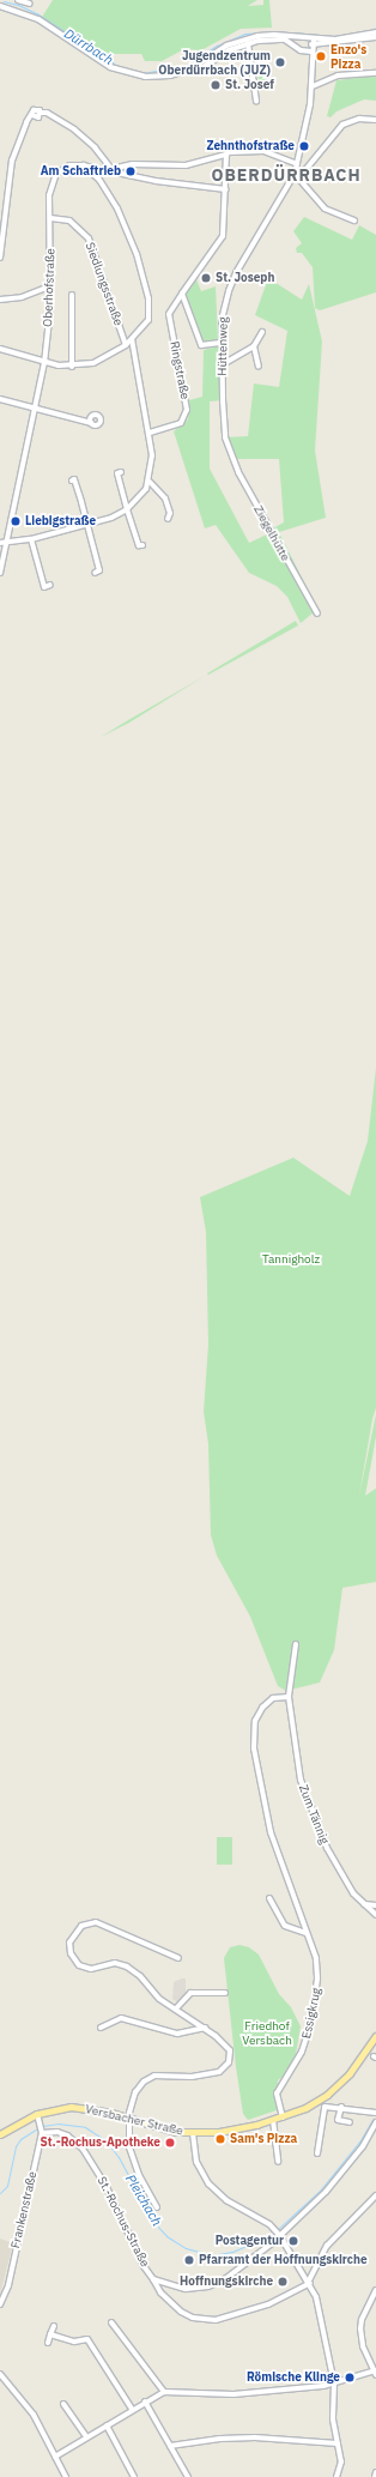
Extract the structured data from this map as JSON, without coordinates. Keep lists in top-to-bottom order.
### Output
{
  "streets": {
    "main road": ["Versbacher Straße"],
    "street": [
      "Siedlungsstraße",
      "Oberhofstraße",
      "Hüttenweg",
      "Ringstraße",
      "Ziegelhütte",
      "Zum Tännig",
      "Essigkrug",
      "Frankenstraße",
      "St.-Rochus-Straße"
    ]
  },
  "crossings": [
    ["Siedlungsstraße", "Oberhofstraße"],
    ["Hüttenweg", "Ringstraße"],
    ["Hüttenweg", "Ziegelhütte"],
    ["Zum Tännig", "Essigkrug"],
    ["Essigkrug", "Versbacher Straße"],
    ["Versbacher Straße", "Frankenstraße"],
    ["Frankenstraße", "St.-Rochus-Straße"]
  ],
  "districts": ["OBERDÜRRBACH"],
  "water": ["Dürrbach", "Pleichach"],
  "parks": ["Tannigholz", "Friedhof Versbach"],
  "places": [
    "Enzo's Pizza",
    "Jugendzentrum Oberdürrbach (JUZ)",
    "St. Josef",
    "Zehnthofstraße",
    "Am Schaftrieb",
    "St. Joseph",
    "Liebigstraße",
    "Sam's Pizza",
    "St.-Rochus-Apotheke",
    "Postagentur",
    "Pfarramt der Hoffnungskirche",
    "Hoffnungskirche",
    "Römische Klinge"
  ]
}
